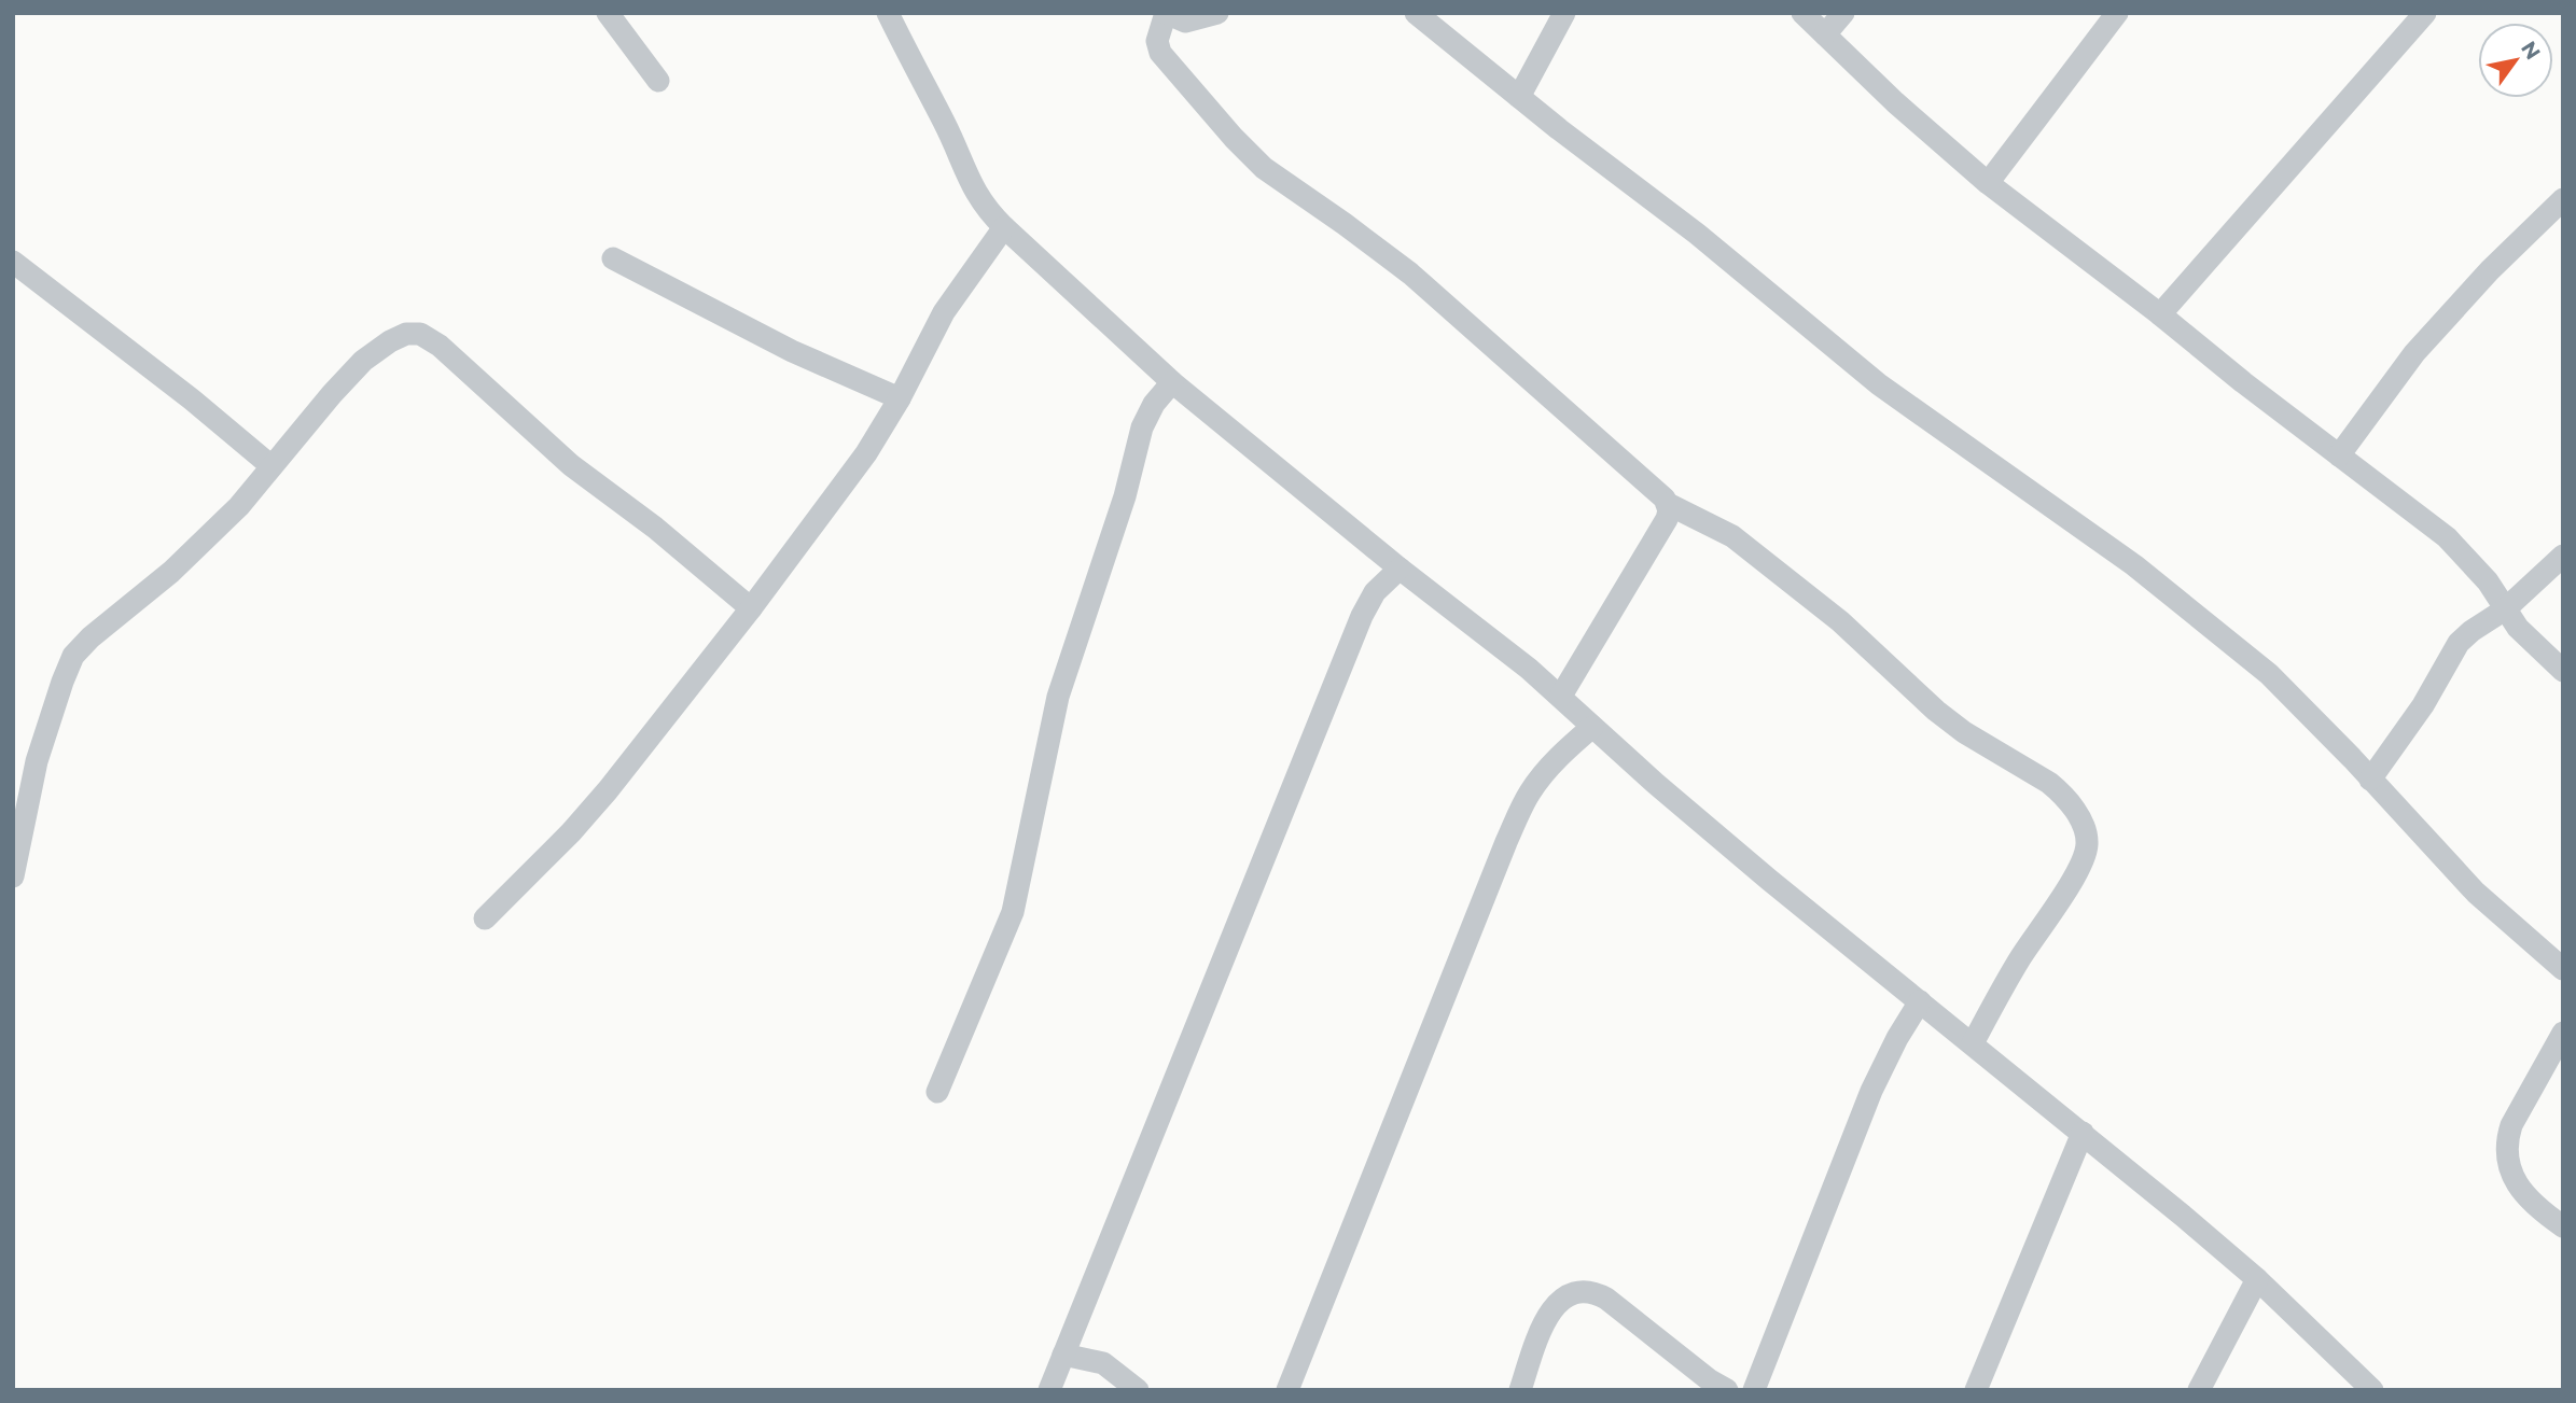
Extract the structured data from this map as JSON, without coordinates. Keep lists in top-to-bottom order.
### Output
{
  "north": "top right"
}
